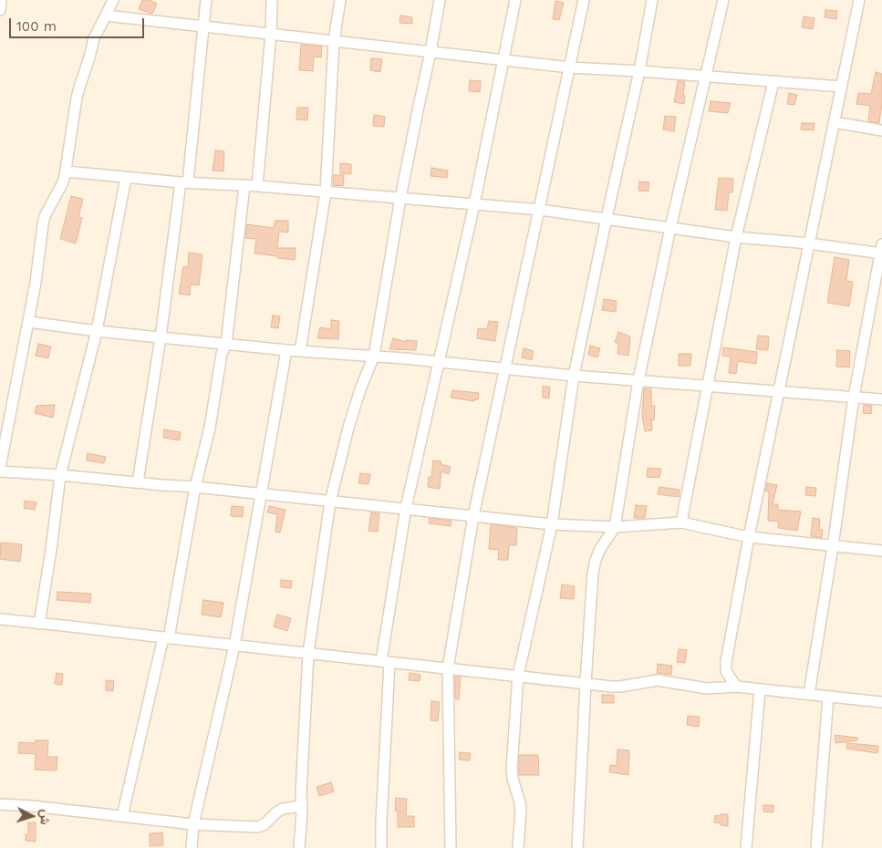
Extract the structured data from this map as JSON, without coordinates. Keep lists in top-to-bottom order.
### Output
{
  "scale_bar": "100 m",
  "north": "right"
}
